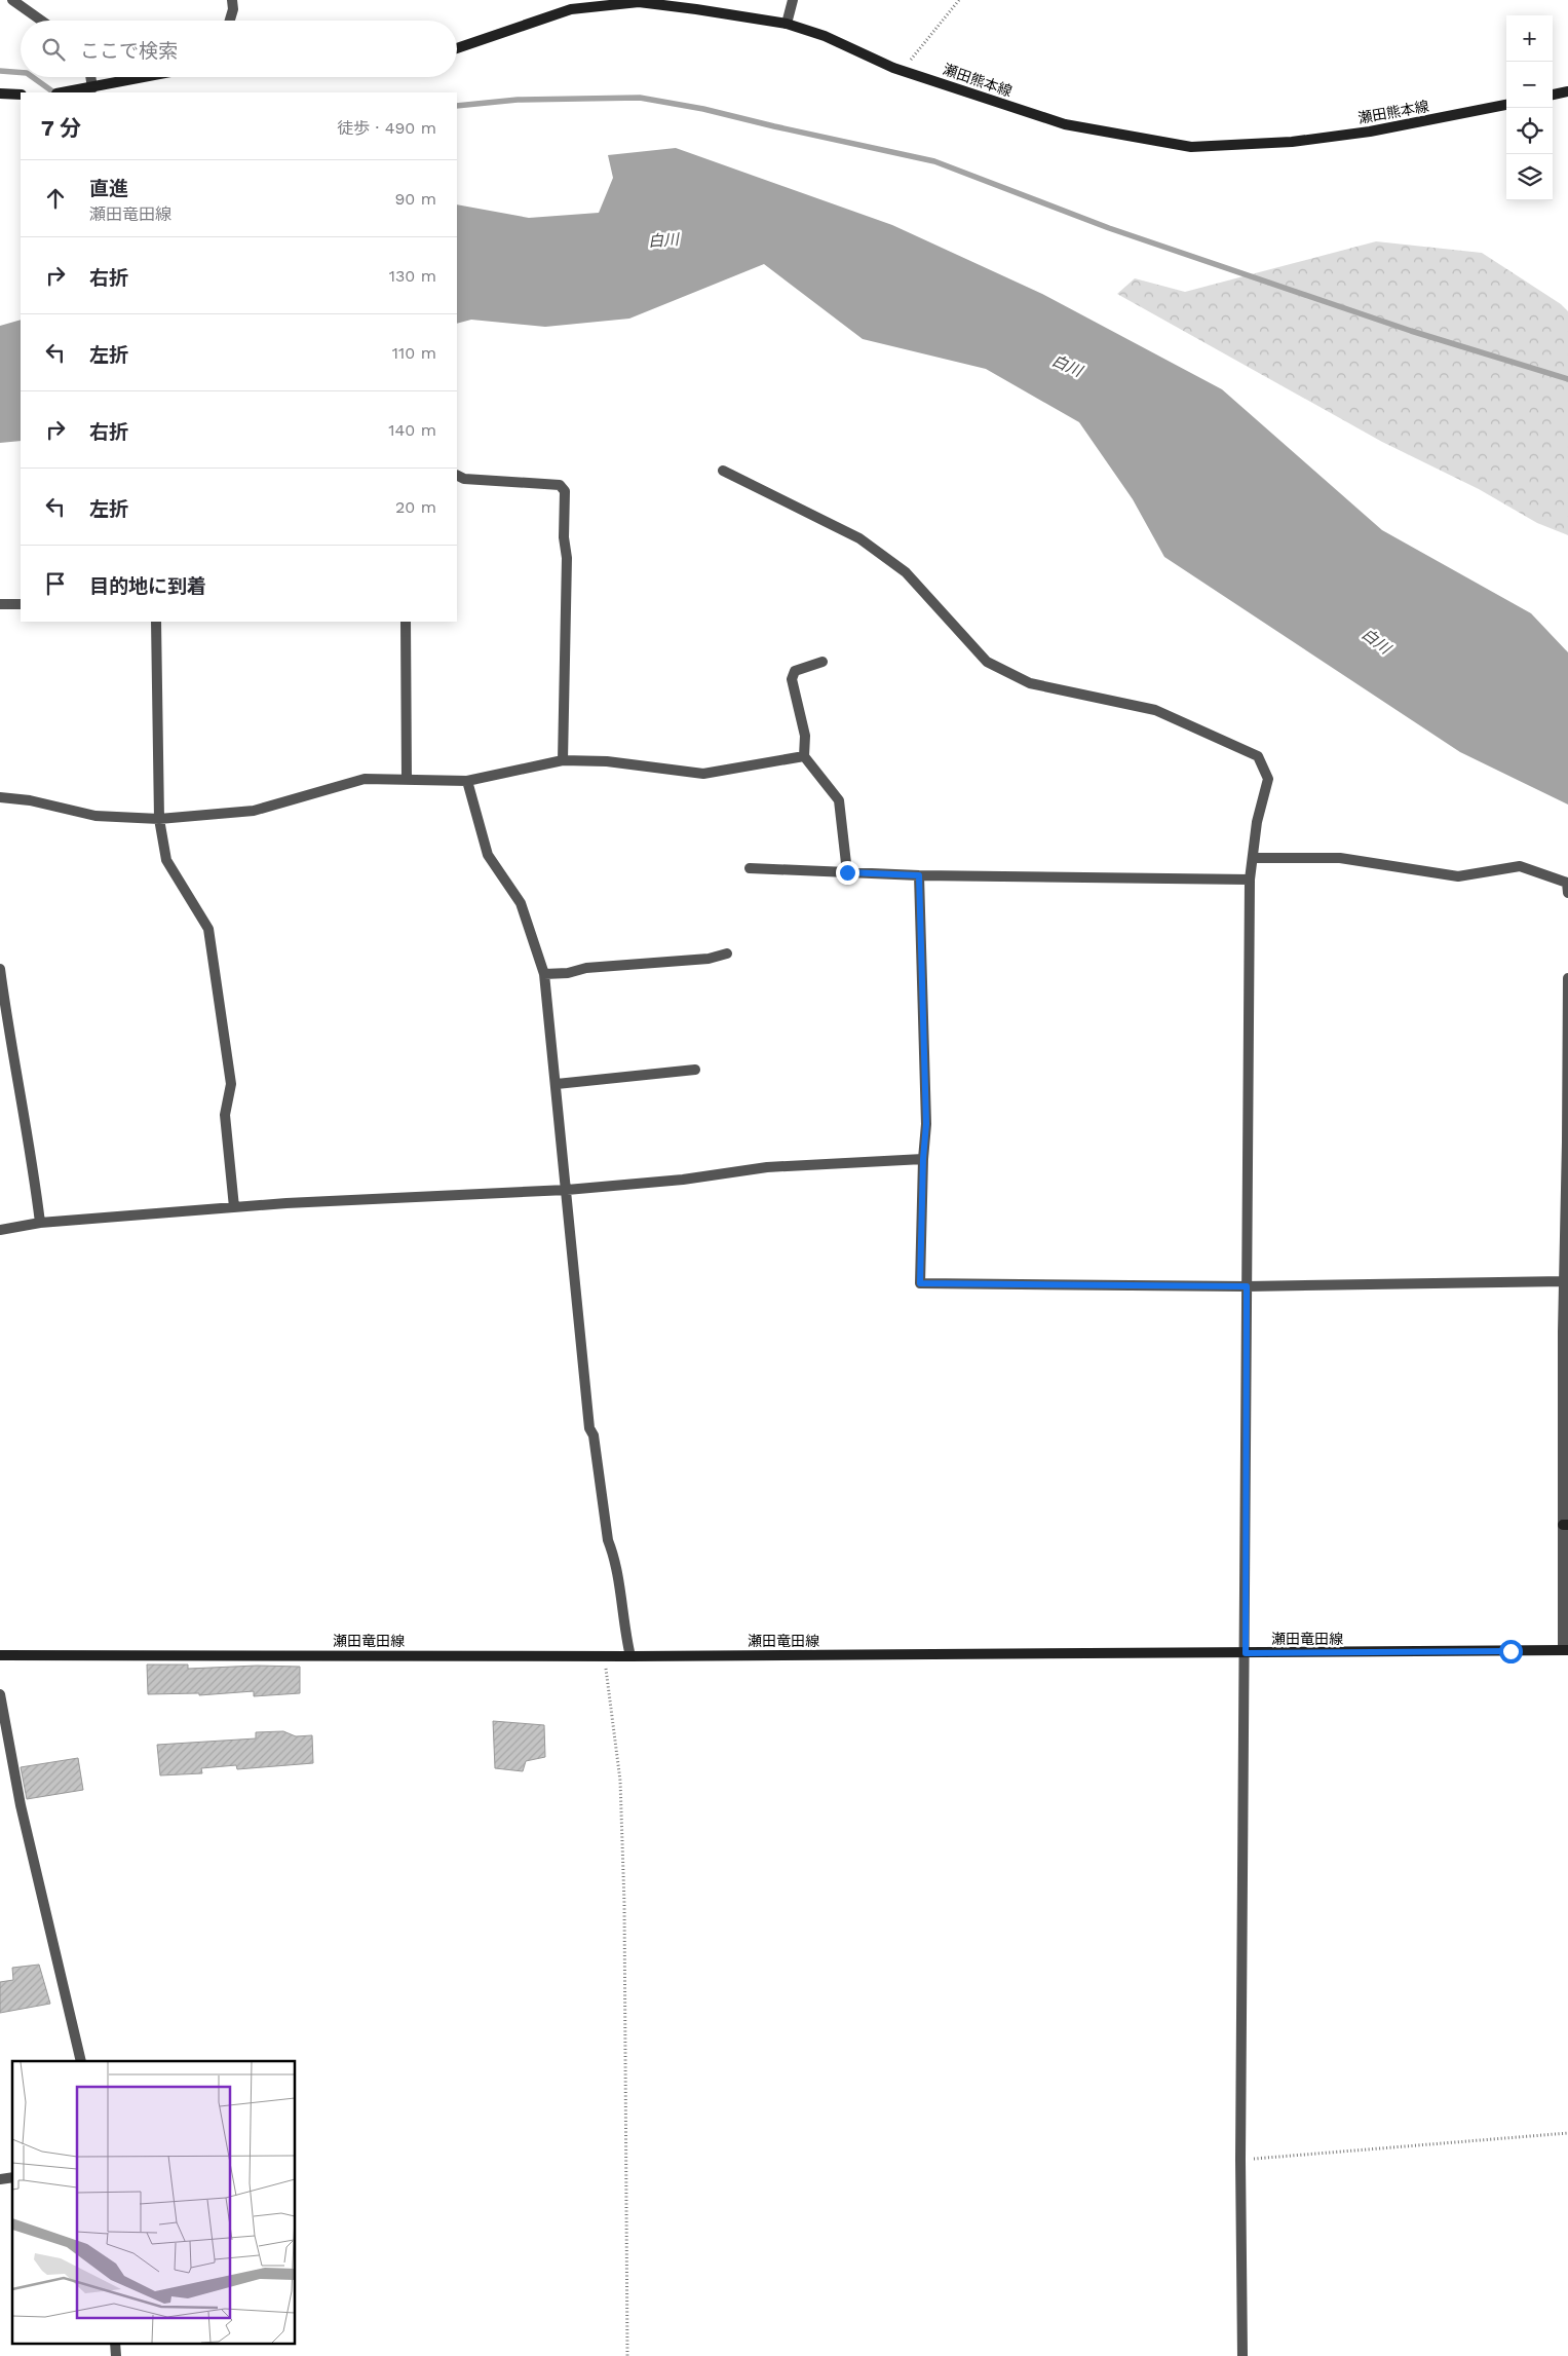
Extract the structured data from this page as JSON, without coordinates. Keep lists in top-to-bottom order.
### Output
{
  "streets": {
    "main road": ["瀬田熊本線", "瀬田竜田線"]
  },
  "water": ["白川"],
  "page": {
    "map_buttons": ["+", "−"],
    "search": "ここで検索",
    "heading": ["7 分", "徒歩 · 490 m"],
    "list": [
      ["直進", "瀬田竜田線", "90 m"],
      ["右折", "130 m"],
      ["左折", "110 m"],
      ["右折", "140 m"],
      ["左折", "20 m"],
      "目的地に到着"
    ]
  }
}
